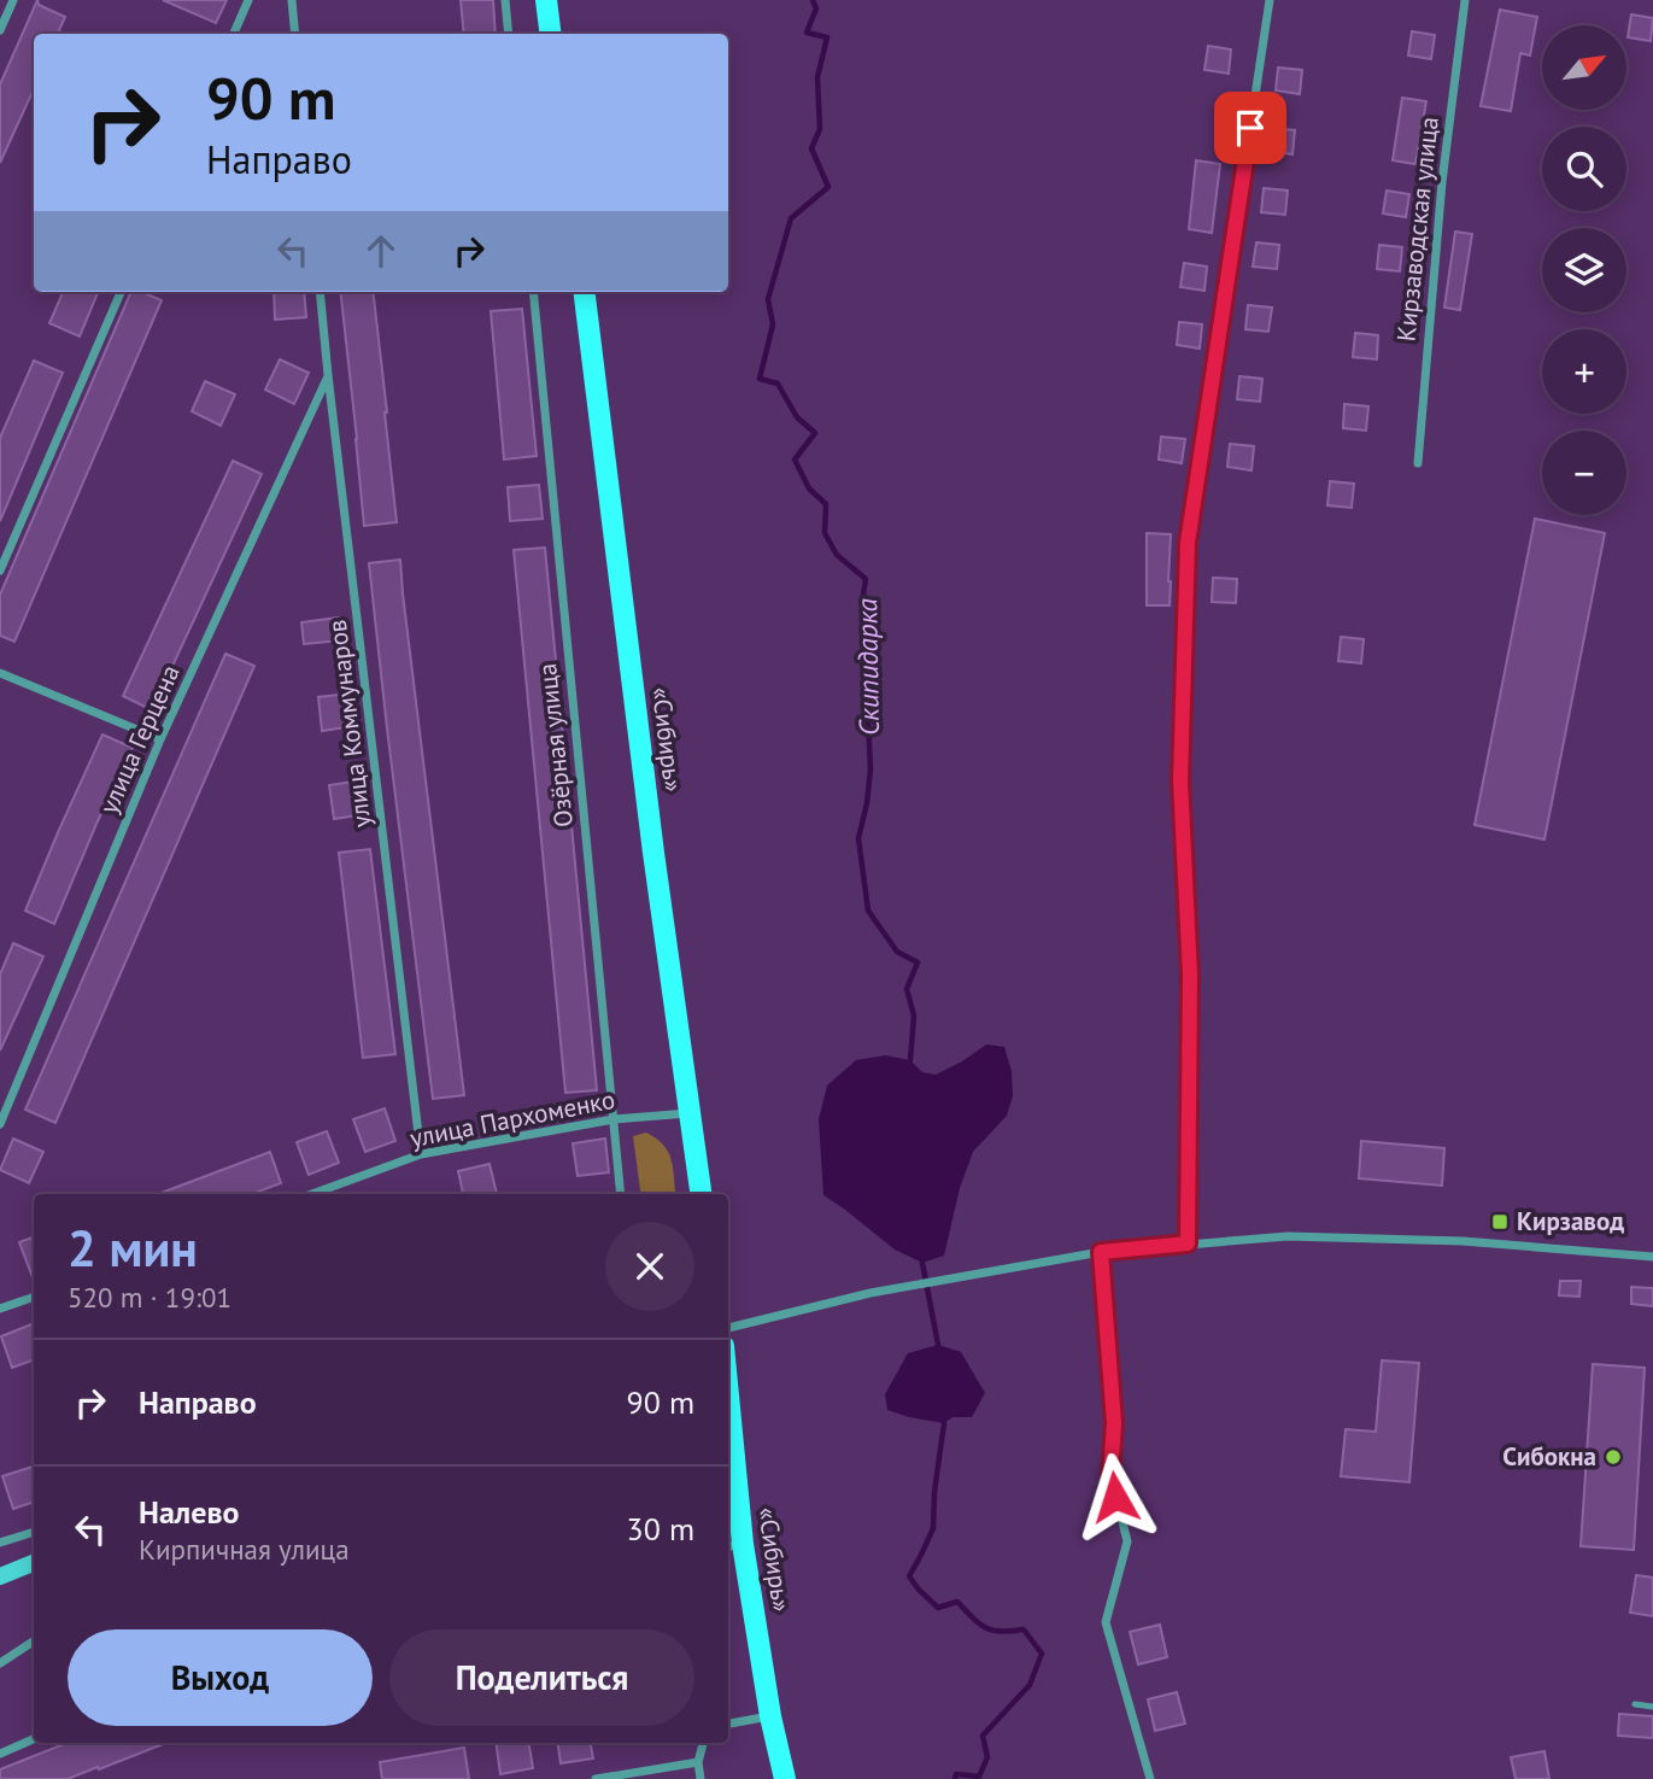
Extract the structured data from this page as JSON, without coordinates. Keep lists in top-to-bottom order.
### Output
{
  "streets": {
    "main road": ["«Сибирь»"],
    "street": [
      "Кирзаводская улица",
      "улица Коммунаров",
      "улица Герцена",
      "Озёрная улица",
      "улица Пархоменко"
    ]
  },
  "crossings": [
    ["улица Коммунаров", "улица Герцена"],
    ["улица Коммунаров", "улица Пархоменко"],
    ["«Сибирь»", "улица Пархоменко"],
    ["Озёрная улица", "улица Пархоменко"]
  ],
  "water": ["Скипидарка"],
  "places": {
    "transit": ["Кирзавод"],
    "other": ["Сибокна"]
  },
  "north": "top right",
  "page": {
    "map_buttons": ["+", "−"],
    "turn": ["90 m", "Направо"],
    "heading": ["2 мин", "520 m · 19:01"],
    "list": [
      {
        "name": "Направо",
        "value": "90 m"
      },
      {
        "name": "Налево",
        "note": "Кирпичная улица",
        "value": "30 m"
      }
    ],
    "buttons": ["Выход", "Поделиться"]
  }
}
